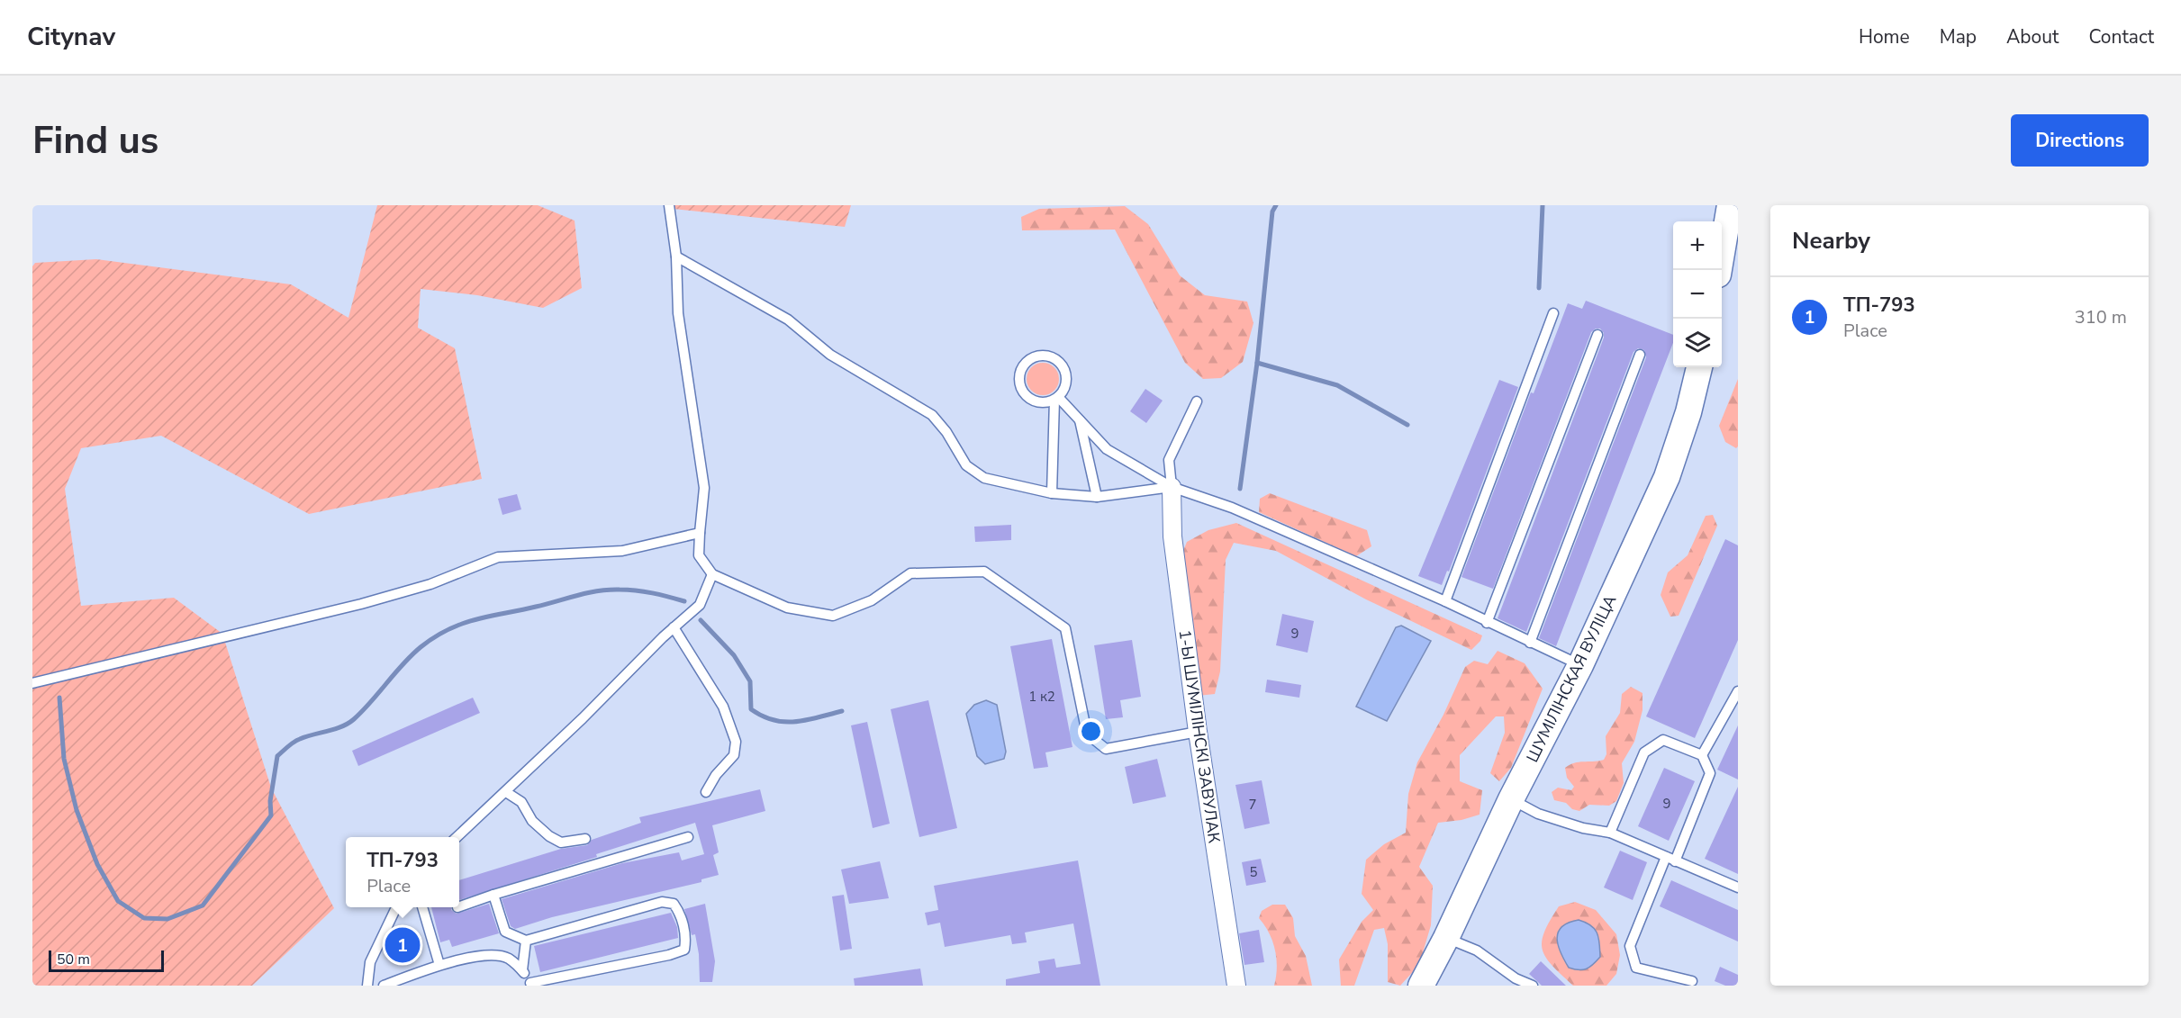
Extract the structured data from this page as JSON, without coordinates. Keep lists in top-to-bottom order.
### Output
{
  "streets": {
    "main road": ["ШУМІЛІНСКАЯ ВУЛІЦА"],
    "street": ["1-Ы ШУМІЛІНСКІ ЗАВУЛАК"]
  },
  "house_numbers": [
    "9",
    "1 к2",
    "9",
    "7",
    "5"
  ],
  "scale_bar": "50 m",
  "page": {
    "header": "Citynav",
    "nav": [
      "Home",
      "Map",
      "About",
      "Contact"
    ],
    "buttons": "Directions",
    "title": "Find us",
    "heading": "Nearby",
    "map_buttons": ["+", "−"],
    "list": [
      {
        "mark": "1",
        "name": "ТП-793",
        "note": "Place",
        "value": "310 m"
      }
    ],
    "popup": ["ТП-793", "Place"],
    "pins": "1",
    "scale": "50 m"
  }
}
